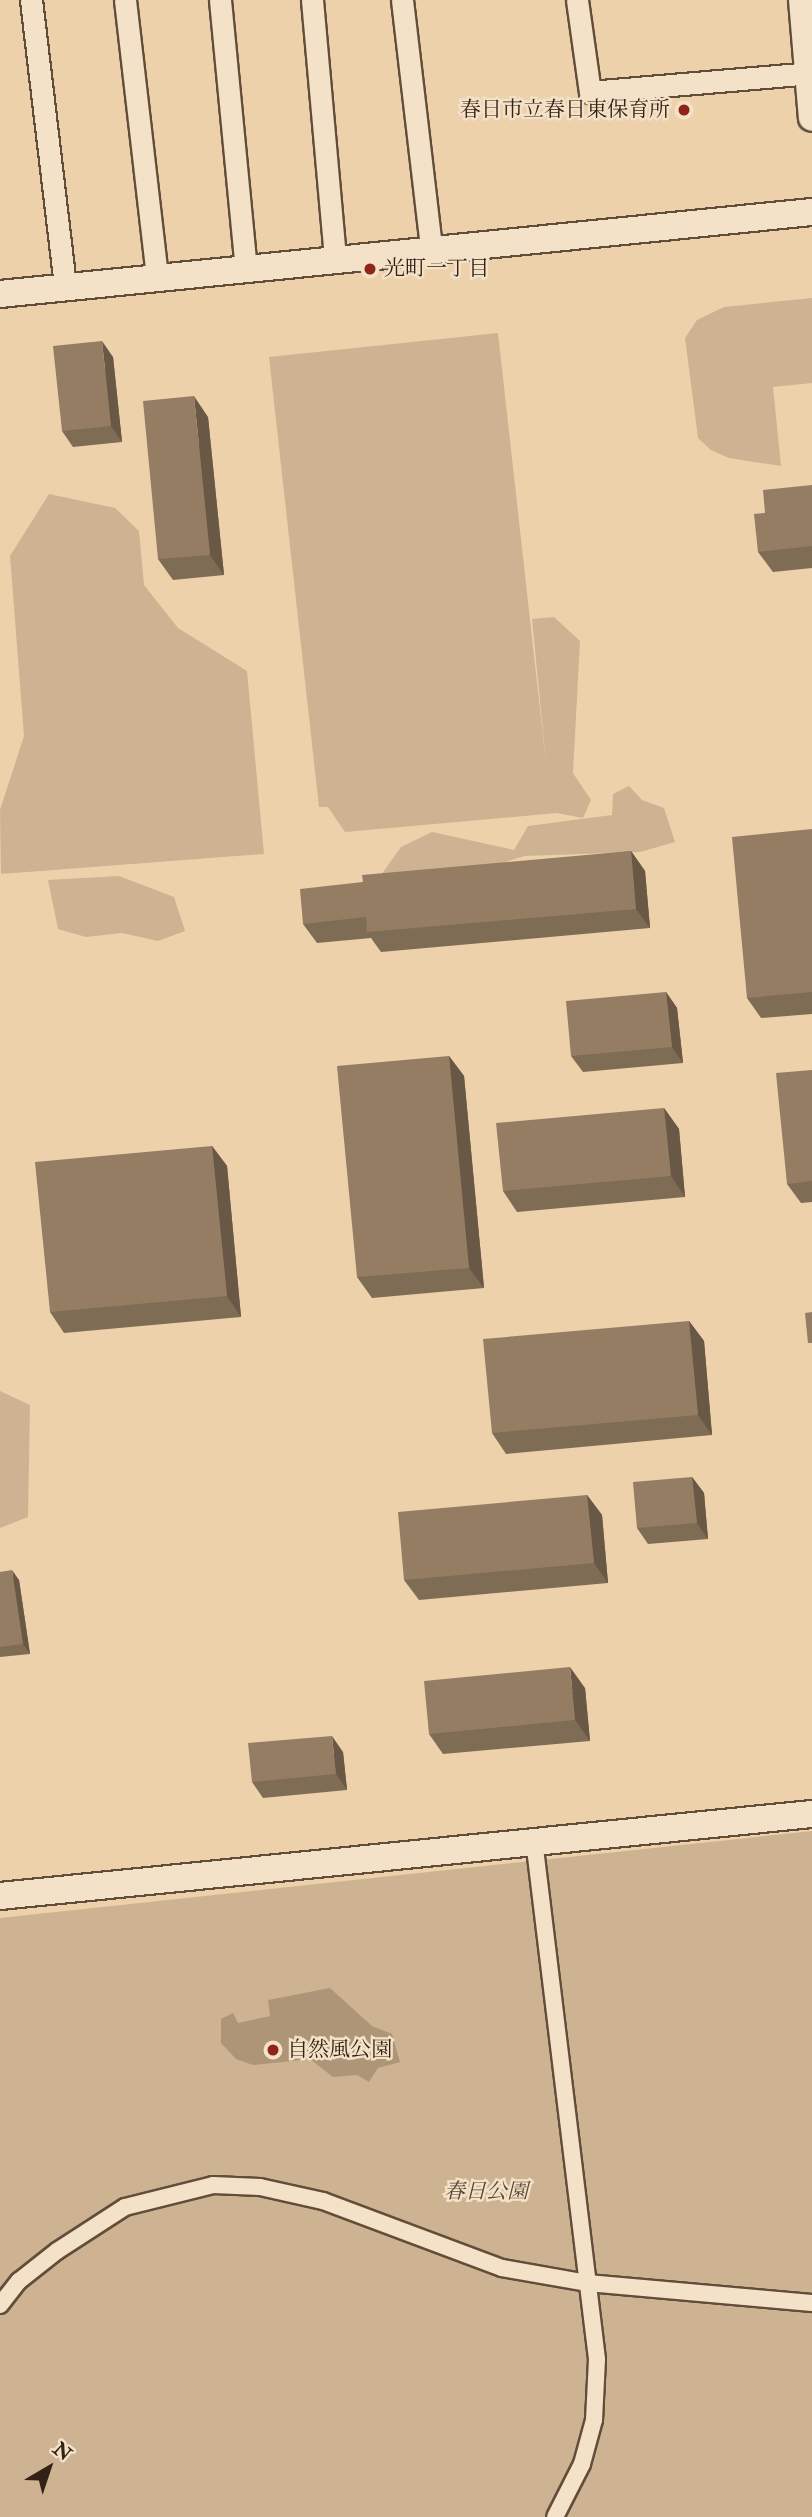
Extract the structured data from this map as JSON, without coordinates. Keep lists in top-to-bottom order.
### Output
{
  "parks": ["春日公園"],
  "places": ["春日市立春日東保育所", "光町一丁目", "自然風公園"],
  "north": "top right"
}
